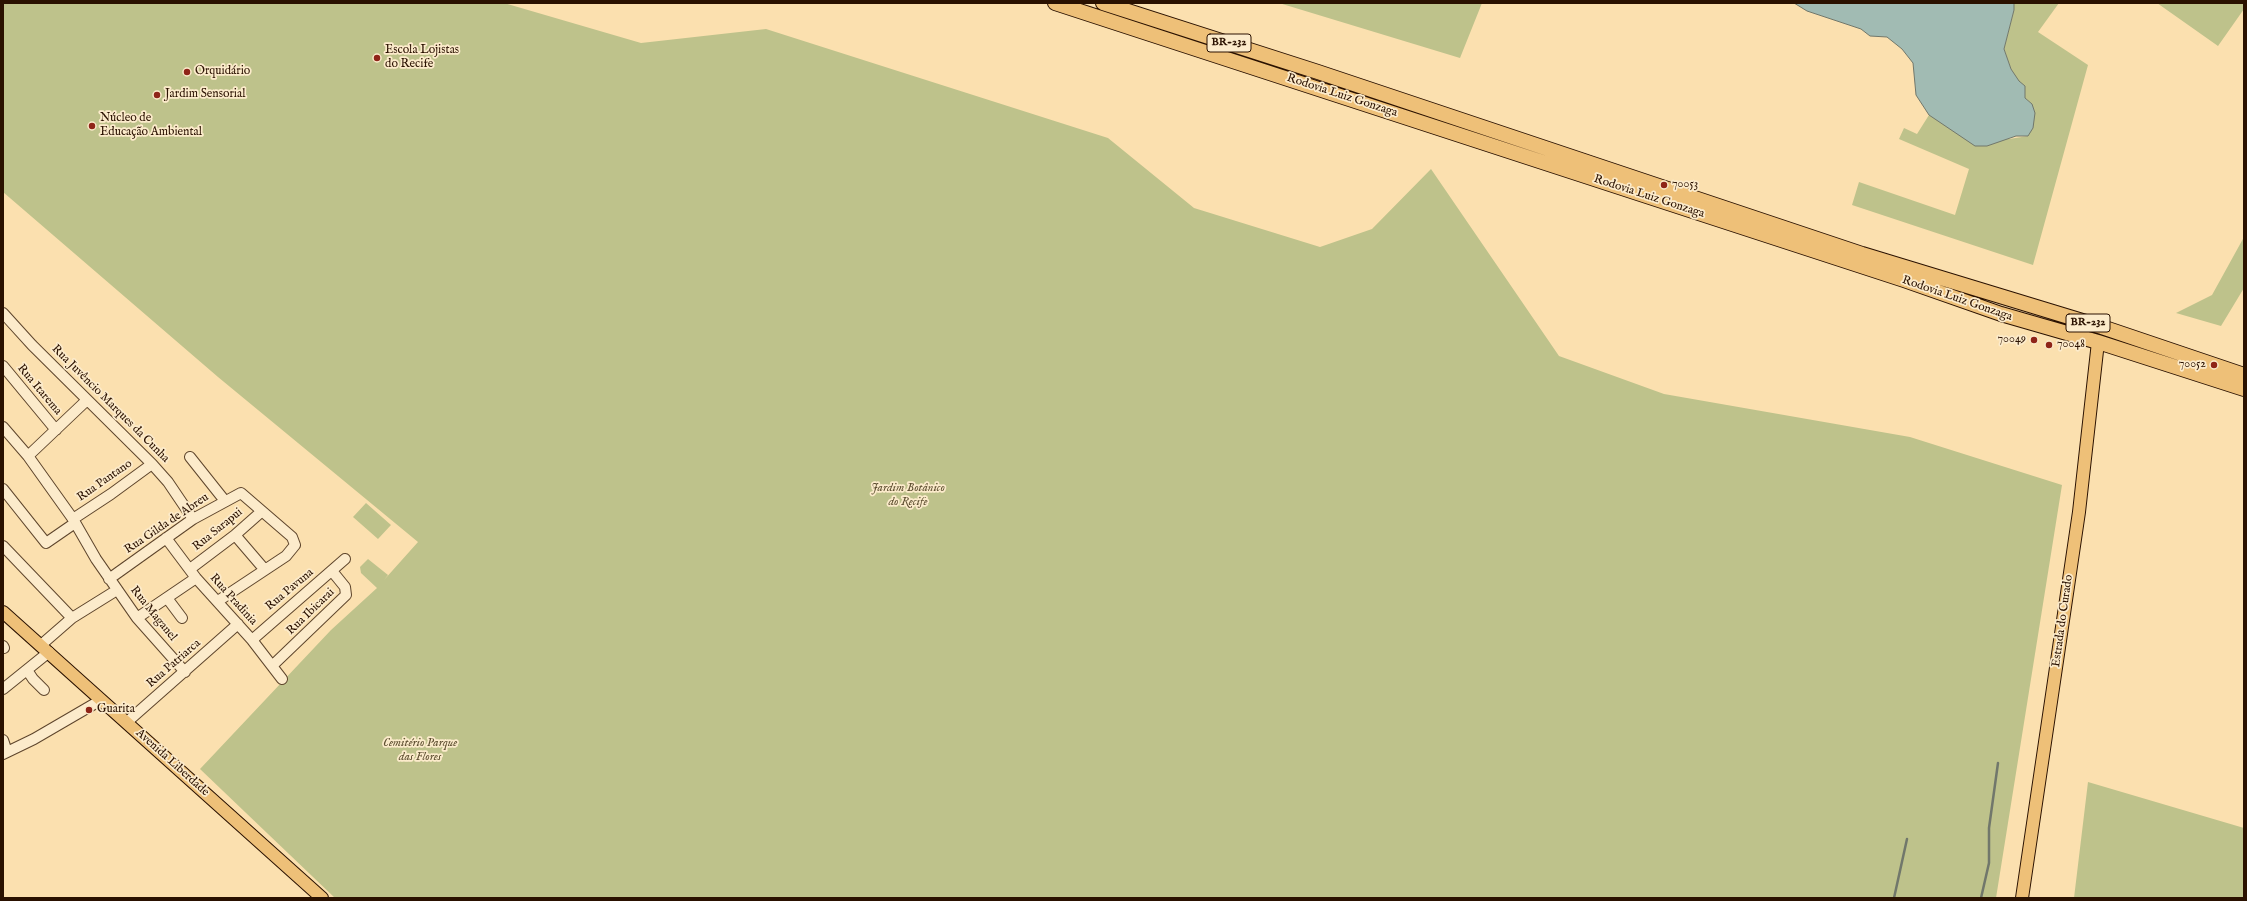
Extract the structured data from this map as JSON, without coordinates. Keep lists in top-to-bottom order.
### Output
{
  "streets": {
    "highway": ["BR-232", "Rodovia Luiz Gonzaga"],
    "main road": ["Estrada do Curado", "Avenida Liberdade"],
    "street": [
      "Rua Itarema",
      "Rua Juvêncio Marques da Cunha",
      "Rua Pantano",
      "Rua Gilda de Abreu",
      "Rua Sarapui",
      "Rua Pavuna",
      "Rua Pradinia",
      "Rua Ibicarai",
      "Rua Maganel",
      "Rua Patriarca"
    ]
  },
  "crossings": [
    ["Rodovia Luiz Gonzaga", "Estrada do Curado"],
    ["Rua Juvêncio Marques da Cunha", "Rua Pantano"],
    ["Rua Juvêncio Marques da Cunha", "Rua Gilda de Abreu"],
    ["Rua Pantano", "Rua Maganel"],
    ["Rua Gilda de Abreu", "Rua Sarapui"],
    ["Rua Gilda de Abreu", "Rua Pradinia"],
    ["Rua Gilda de Abreu", "Rua Maganel"],
    ["Rua Sarapui", "Rua Pradinia"],
    ["Rua Pavuna", "Rua Pradinia"],
    ["Rua Pavuna", "Rua Ibicarai"],
    ["Rua Pradinia", "Rua Ibicarai"],
    ["Rua Pradinia", "Rua Patriarca"],
    ["Rua Maganel", "Rua Patriarca"],
    ["Rua Maganel", "Avenida Liberdade"],
    ["Rua Patriarca", "Avenida Liberdade"]
  ],
  "parks": ["Jardim Botânico do Recife", "Cemitério Parque das Flores"],
  "places": [
    "Escola Lojistas do Recife",
    "Orquidário",
    "Jardim Sensorial",
    "Núcleo de Educação Ambiental",
    "70053",
    "70049",
    "70048",
    "70052",
    "Guarita"
  ]
}
